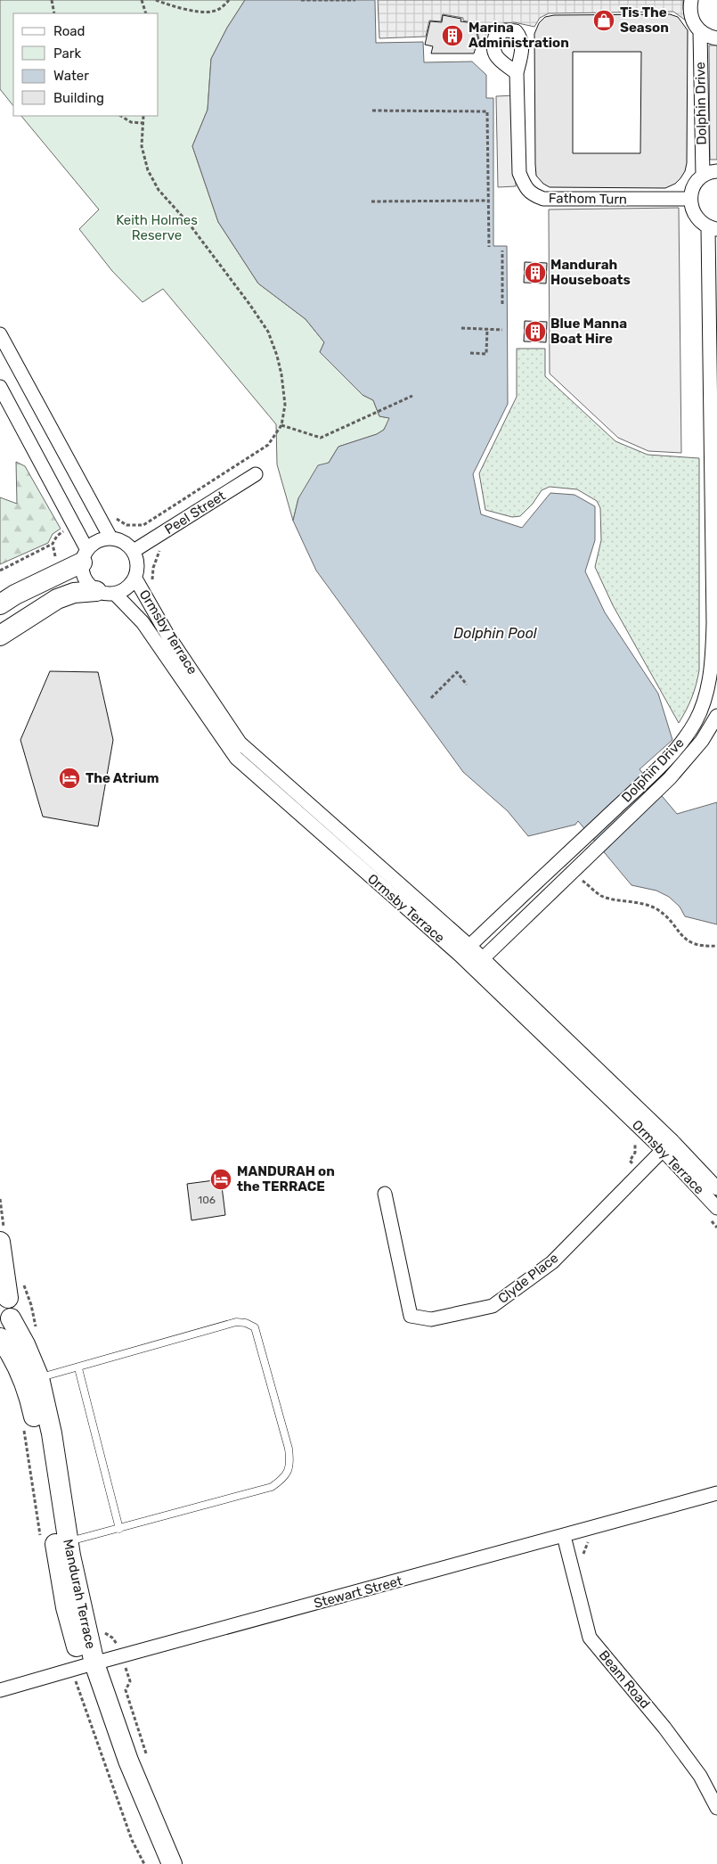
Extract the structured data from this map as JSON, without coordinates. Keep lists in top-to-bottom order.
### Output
{
  "streets": {
    "main road": ["Mandurah Terrace"],
    "street": [
      "Dolphin Drive",
      "Fathom Turn",
      "Peel Street",
      "Ormsby Terrace",
      "Clyde Place",
      "Stewart Street",
      "Beam Road"
    ]
  },
  "crossings": [
    ["Dolphin Drive", "Ormsby Terrace"],
    ["Peel Street", "Ormsby Terrace"],
    ["Ormsby Terrace", "Clyde Place"],
    ["Stewart Street", "Mandurah Terrace"],
    ["Stewart Street", "Beam Road"]
  ],
  "water": ["Dolphin Pool"],
  "parks": ["Keith Holmes Reserve"],
  "places": {
    "shop": ["Tis The Season"],
    "building": ["Marina Administration", "Mandurah Houseboats", "Blue Manna Boat Hire"],
    "hotel": ["The Atrium", "MANDURAH on the TERRACE"]
  },
  "house_numbers": ["106"],
  "legend": [
    "Road",
    "Park",
    "Water",
    "Building"
  ]
}
